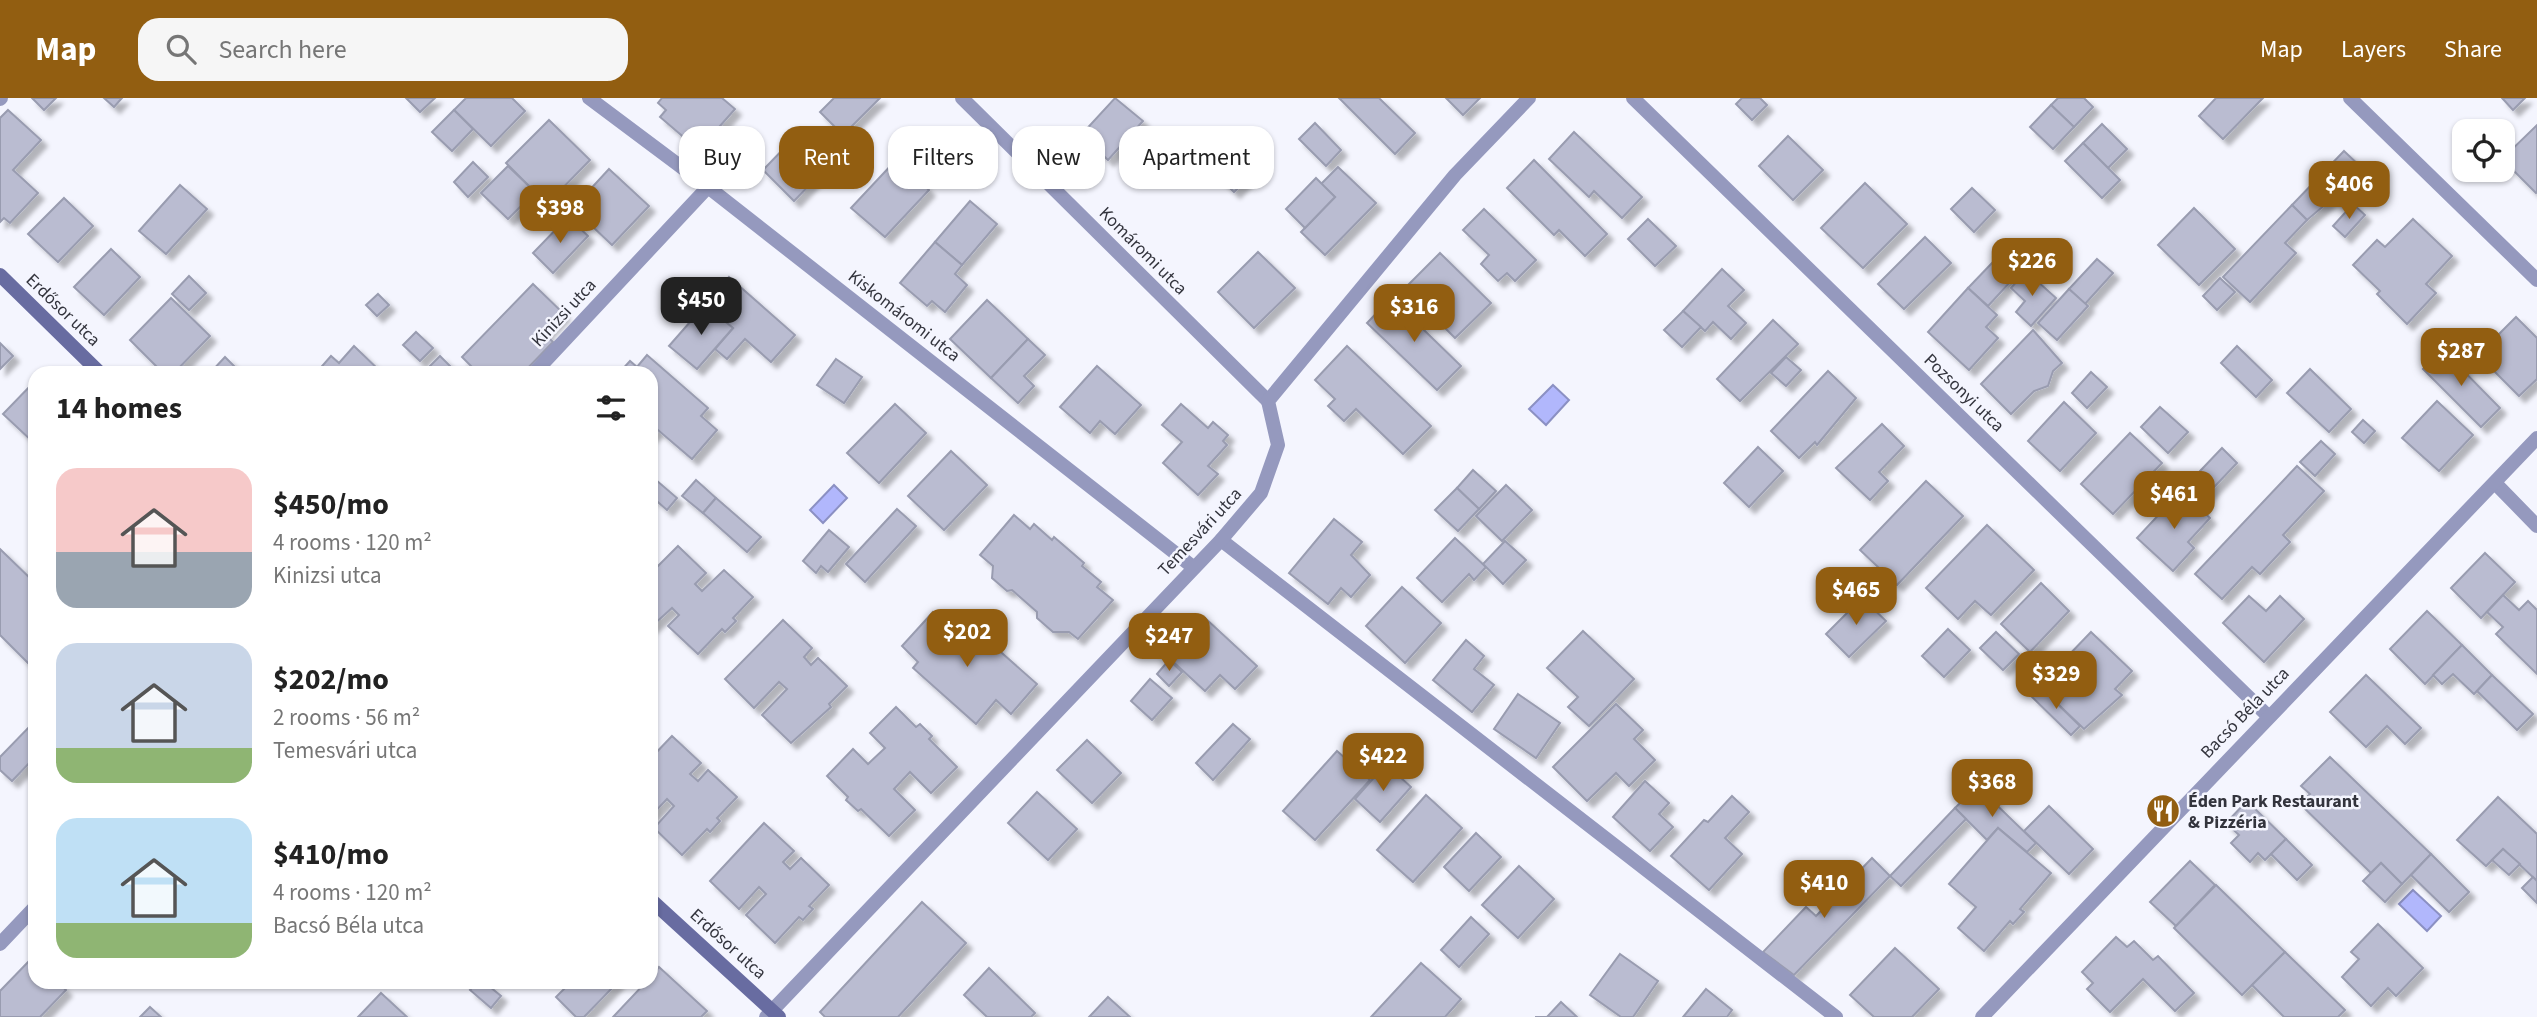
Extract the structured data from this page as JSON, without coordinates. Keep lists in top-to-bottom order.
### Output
{
  "streets": {
    "street": [
      "Komáromi utca",
      "Erdősor utca",
      "Kinizsi utca",
      "Kiskomáromi utca",
      "Pozsonyi utca",
      "Temesvári utca",
      "Bacsó Béla utca"
    ]
  },
  "crossings": [
    ["Komáromi utca", "Temesvári utca"],
    ["Erdősor utca", "Temesvári utca"],
    ["Kiskomáromi utca", "Temesvári utca"],
    ["Pozsonyi utca", "Bacsó Béla utca"]
  ],
  "places": {
    "restaurant": ["Éden Park Restaurant & Pizzéria"]
  },
  "page": {
    "header": "Map",
    "search": "Search here",
    "nav": ["Map", "Layers", "Share"],
    "chip": [
      "Buy",
      "Rent",
      "Filters",
      "New",
      "Apartment"
    ],
    "price": [
      "$406",
      "$398",
      "$226",
      "$450",
      "$316",
      "$287",
      "$461",
      "$465",
      "$202",
      "$247",
      "$329",
      "$422",
      "$368",
      "$410"
    ],
    "heading": "14 homes",
    "list": [
      {
        "name": "$450/mo",
        "note": "4 rooms · 120 m² · Kinizsi utca"
      },
      {
        "name": "$202/mo",
        "note": "2 rooms · 56 m² · Temesvári utca"
      },
      {
        "name": "$410/mo",
        "note": "4 rooms · 120 m² · Bacsó Béla utca"
      }
    ]
  }
}
